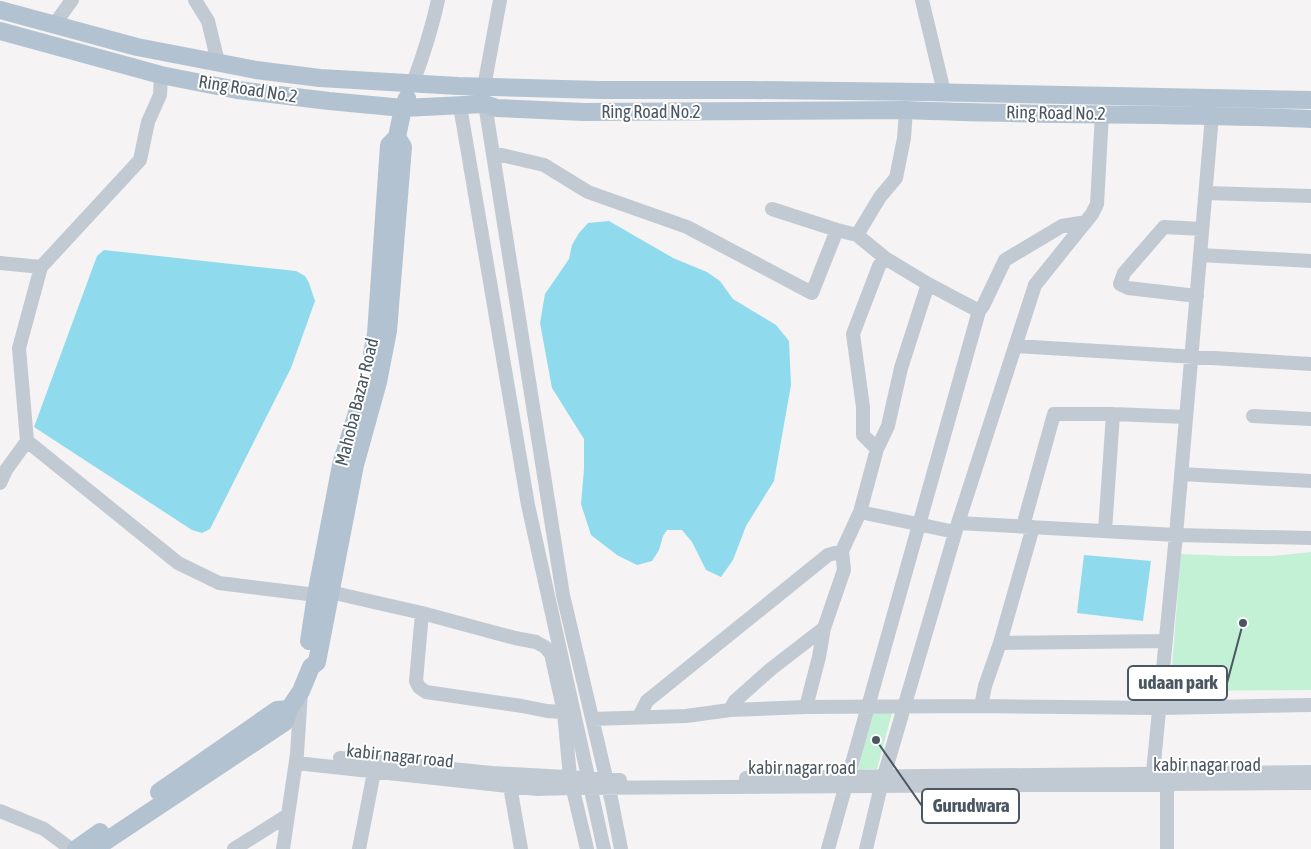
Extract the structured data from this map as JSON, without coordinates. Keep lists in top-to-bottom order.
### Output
{
  "streets": {
    "main road": ["Ring Road No.2", "Mahoba Bazar Road"],
    "street": ["kabir nagar road"]
  },
  "crossings": [
    ["Ring Road No.2", "Mahoba Bazar Road"],
    ["Mahoba Bazar Road", "kabir nagar road"]
  ],
  "places": ["udaan park", "Gurudwara"]
}
